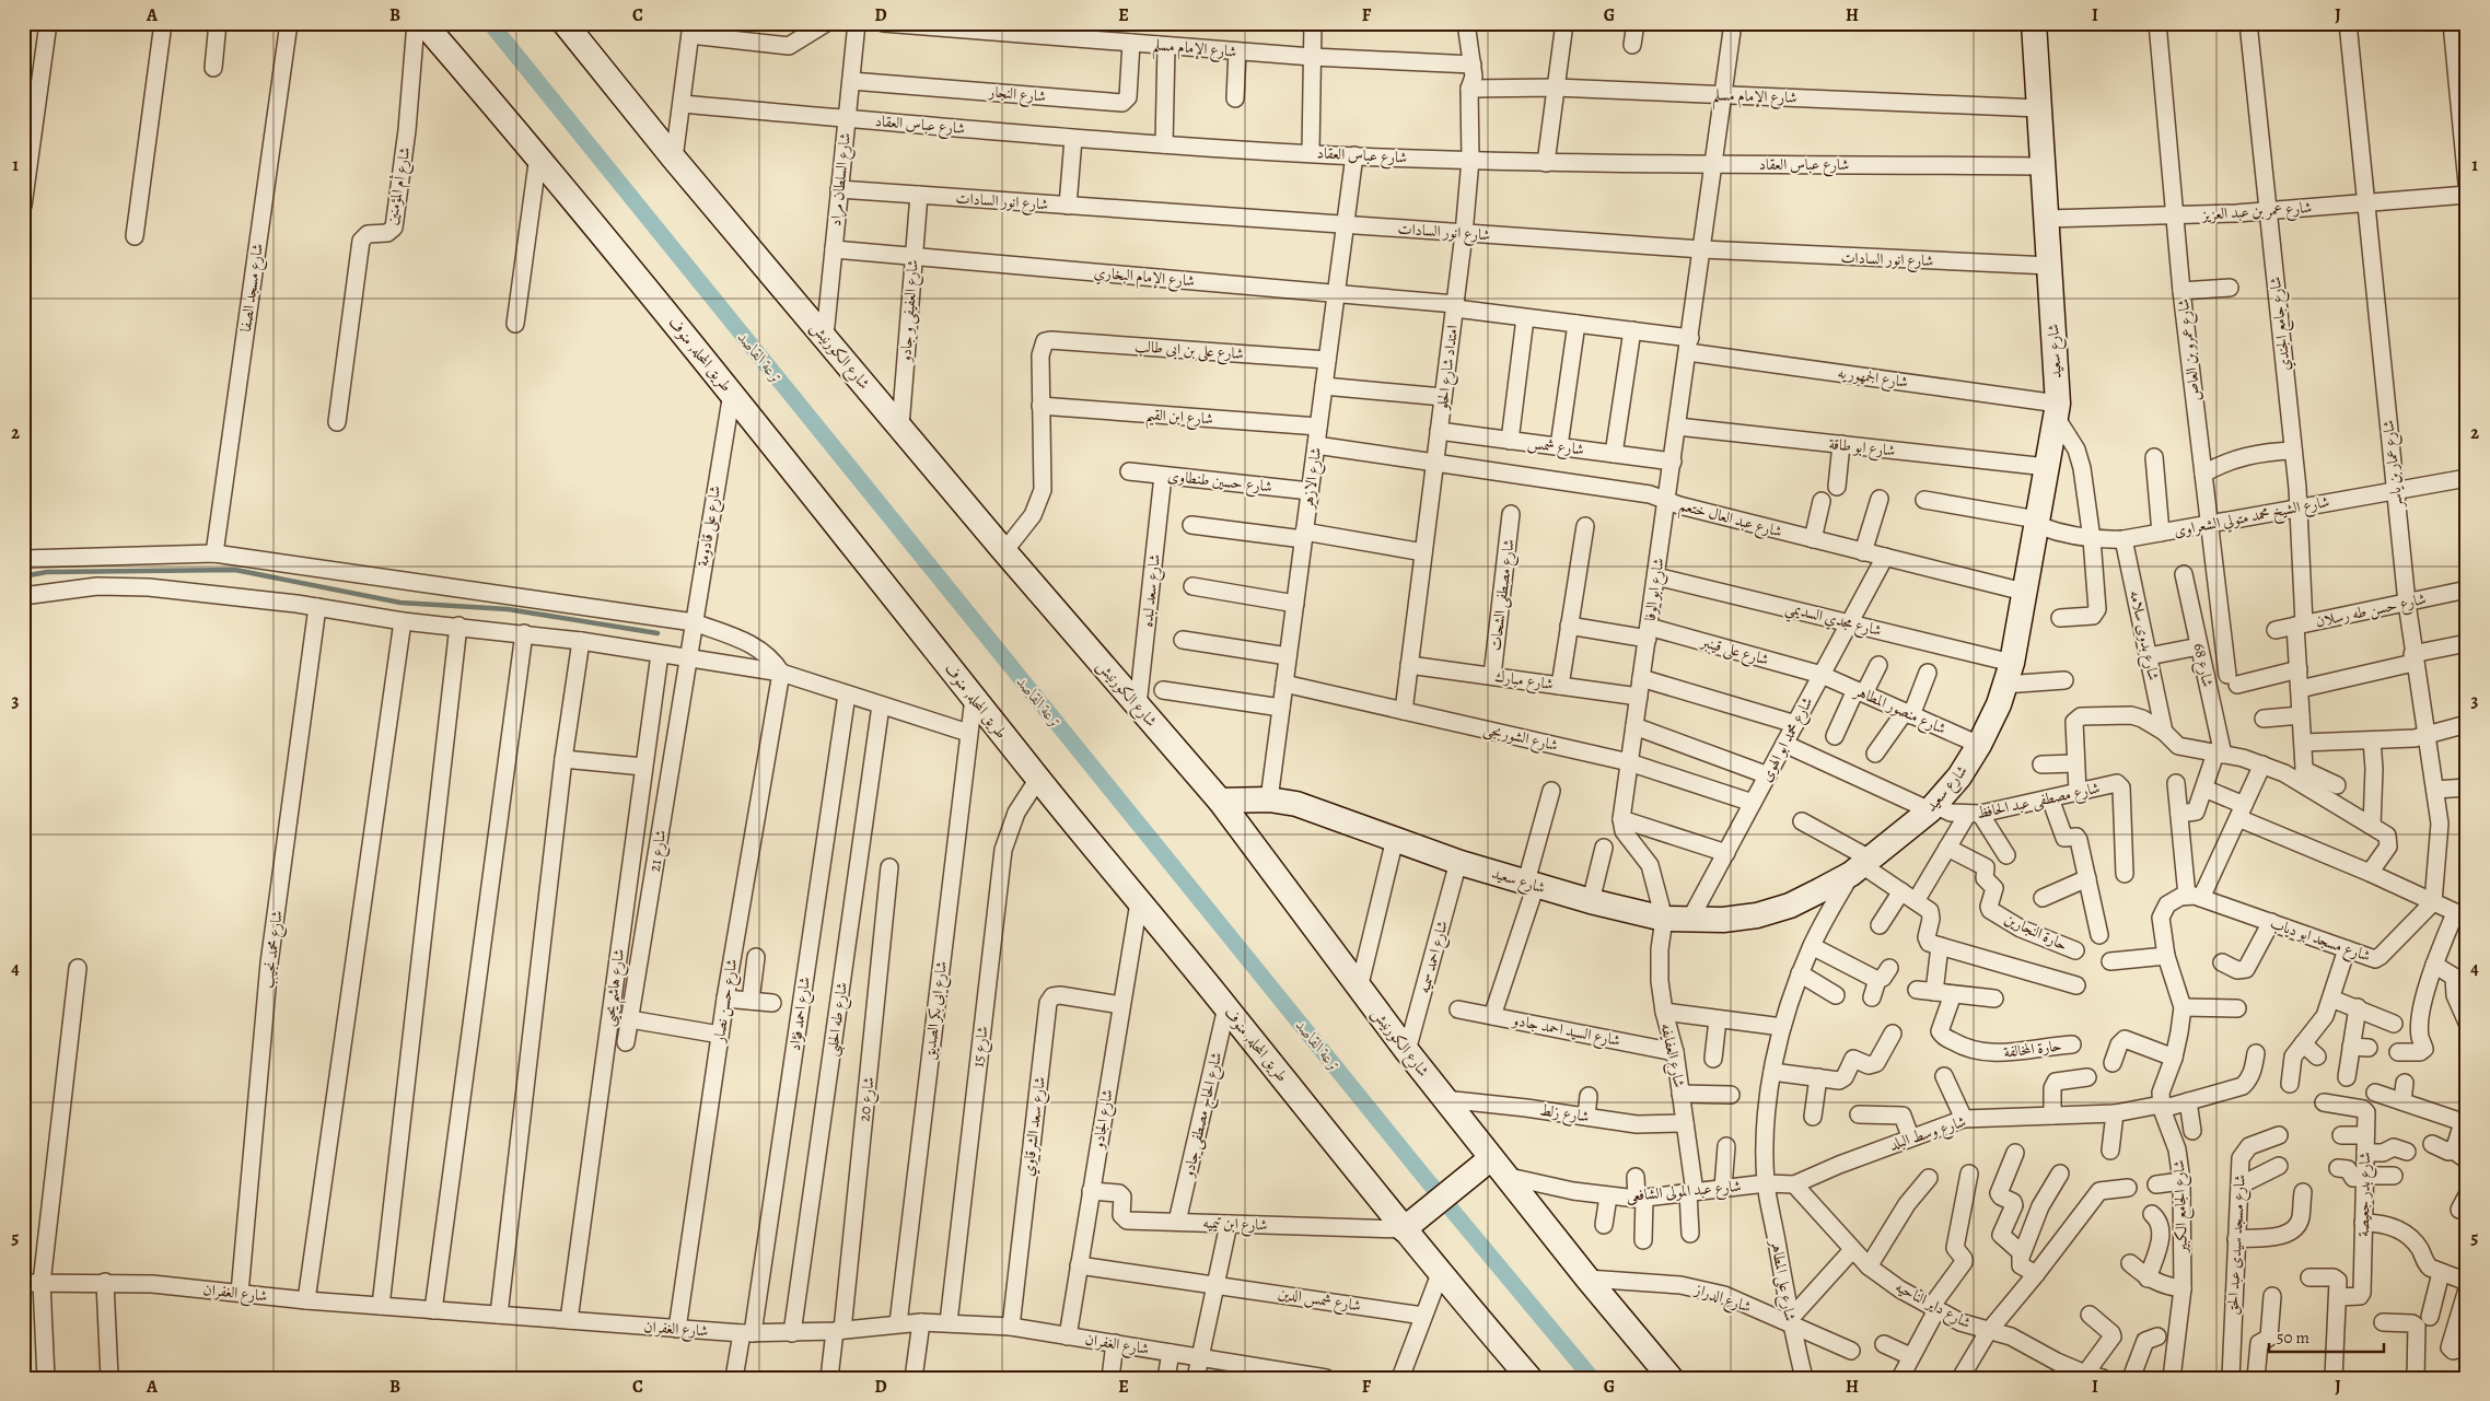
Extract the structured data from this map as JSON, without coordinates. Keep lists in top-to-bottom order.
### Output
{
  "streets": {
    "main road": ["شارع سعيد", "طريق المحله, منوف", "شارع الكورنيش"],
    "street": [
      "شارع الإمام مسلم",
      "شارع النجار",
      "شارع عباس العقاد",
      "شارع السلطان مراد",
      "شارع أم المؤمنين",
      "شارع انور السادات",
      "شارع عمر بن عبد العزيز",
      "شارع الإمام البخاري",
      "شارع مسجد الصفا",
      "شارع العفيفى و جادو",
      "شارع جامع الجندي",
      "شارع على بن ابى طالب",
      "شارع عمرو بن العاص",
      "امتداد شارع الحلو",
      "شارع الجمهوريه",
      "شارع ابن القيم",
      "شارع شمس",
      "شارع ابو طاقة",
      "شارع عمار بن ياسر",
      "شارع الازهر",
      "شارع حسين طنطاوى",
      "شارع الشيخ محمد متولي الشعراوى",
      "شارع عبد العال ختعم",
      "شارع على قادومة",
      "شارع ابو الوفا",
      "شارع سعد لبده",
      "شارع مصطفى الشحات",
      "شارع حسن طه رسلان",
      "شارع مجدي السديمي",
      "شارع بدوى سلامه",
      "شارع على قينبر",
      "شارع 68",
      "شارع مبارك",
      "شارع منصور المطاهر",
      "شارع الشوربجى",
      "شارع محمد ابو الهوى",
      "شارع مصطفى عبد الحافظ",
      "شارع 21",
      "حارة النجارين",
      "شارع مسجد ابو دياب",
      "شارع محمد نجيب",
      "شارع احمد سميه",
      "شارع هاشم يحيى",
      "شارع حسن نصار",
      "شارع ابى بكر الصديق",
      "شارع احمد فؤاد",
      "شارع طه الحلبى",
      "شارع السيد احمد جادو",
      "شارع 15",
      "حارة المخالفة",
      "شارع العفايفه",
      "شارع 20",
      "شارع زلط",
      "شارع الحاج مصطفى جادو",
      "شارع الجادو",
      "شارع سعد الشرقاوي",
      "شارع وسط البلد",
      "شارع عبد المولى الشافعى",
      "شارع بدر جعيصة",
      "شارع الجامع الكبير",
      "شارع ابن تيميه",
      "شارع مسجد سيدى عبد الحق",
      "شارع على المطاهر",
      "شارع الغفران",
      "شارع الدراز",
      "شارع شمس الدين",
      "شارع داير الناحيه"
    ]
  },
  "crossings": [
    ["شارع الإمام مسلم", "شارع النجار"],
    ["شارع الإمام مسلم", "شارع سعيد"],
    ["شارع الإمام مسلم", "امتداد شارع الحلو"],
    ["شارع الإمام مسلم", "شارع ابو الوفا"],
    ["شارع النجار", "شارع السلطان مراد"],
    ["شارع عباس العقاد", "شارع السلطان مراد"],
    ["شارع عباس العقاد", "شارع سعيد"],
    ["شارع عباس العقاد", "امتداد شارع الحلو"],
    ["شارع عباس العقاد", "شارع الازهر"],
    ["شارع عباس العقاد", "شارع ابو الوفا"],
    ["شارع السلطان مراد", "شارع انور السادات"],
    ["شارع السلطان مراد", "شارع الإمام البخاري"],
    ["شارع السلطان مراد", "شارع الكورنيش"],
    ["شارع انور السادات", "شارع العفيفى و جادو"],
    ["شارع انور السادات", "شارع سعيد"],
    ["شارع انور السادات", "امتداد شارع الحلو"],
    ["شارع انور السادات", "شارع الازهر"],
    ["شارع انور السادات", "شارع ابو الوفا"],
    ["شارع عمر بن عبد العزيز", "شارع جامع الجندي"],
    ["شارع عمر بن عبد العزيز", "شارع عمرو بن العاص"],
    ["شارع عمر بن عبد العزيز", "شارع سعيد"],
    ["شارع عمر بن عبد العزيز", "شارع عمار بن ياسر"],
    ["شارع الإمام البخاري", "شارع العفيفى و جادو"],
    ["شارع الإمام البخاري", "امتداد شارع الحلو"],
    ["شارع الإمام البخاري", "شارع الجمهوريه"],
    ["شارع الإمام البخاري", "شارع الازهر"],
    ["شارع العفيفى و جادو", "شارع الكورنيش"],
    ["شارع جامع الجندي", "شارع عمرو بن العاص"],
    ["شارع جامع الجندي", "شارع الشيخ محمد متولي الشعراوى"],
    ["شارع جامع الجندي", "شارع حسن طه رسلان"],
    ["شارع على بن ابى طالب", "شارع ابن القيم"],
    ["شارع على بن ابى طالب", "شارع الازهر"],
    ["شارع عمرو بن العاص", "شارع الشيخ محمد متولي الشعراوى"],
    ["شارع سعيد", "شارع الكورنيش"],
    ["شارع سعيد", "شارع الجمهوريه"],
    ["شارع سعيد", "شارع ابو طاقة"],
    ["شارع سعيد", "شارع الازهر"],
    ["شارع سعيد", "شارع الشيخ محمد متولي الشعراوى"],
    ["شارع سعيد", "شارع عبد العال ختعم"],
    ["شارع سعيد", "شارع مجدي السديمي"],
    ["شارع سعيد", "شارع منصور المطاهر"],
    ["شارع سعيد", "شارع محمد ابو الهوى"],
    ["شارع سعيد", "شارع مصطفى عبد الحافظ"],
    ["شارع سعيد", "شارع احمد سميه"],
    ["شارع سعيد", "شارع العفايفه"],
    ["طريق المحله, منوف", "شارع على قادومة"],
    ["طريق المحله, منوف", "شارع ابى بكر الصديق"],
    ["طريق المحله, منوف", "شارع 15"],
    ["طريق المحله, منوف", "شارع الحاج مصطفى جادو"],
    ["طريق المحله, منوف", "شارع الجادو"],
    ["طريق المحله, منوف", "شارع ابن تيميه"],
    ["شارع الكورنيش", "شارع سعد لبده"],
    ["شارع الكورنيش", "شارع احمد سميه"],
    ["شارع الكورنيش", "شارع زلط"],
    ["شارع الكورنيش", "شارع عبد المولى الشافعى"],
    ["شارع الكورنيش", "شارع الدراز"],
    ["امتداد شارع الحلو", "شارع الجمهوريه"],
    ["امتداد شارع الحلو", "شارع شمس"],
    ["امتداد شارع الحلو", "شارع عبد العال ختعم"],
    ["امتداد شارع الحلو", "شارع مبارك"],
    ["امتداد شارع الحلو", "شارع الشوربجى"],
    ["شارع الجمهوريه", "شارع ابو الوفا"],
    ["شارع ابن القيم", "شارع الازهر"],
    ["شارع شمس", "شارع ابو الوفا"],
    ["شارع ابو طاقة", "شارع ابو الوفا"],
    ["شارع عمار بن ياسر", "شارع الشيخ محمد متولي الشعراوى"],
    ["شارع عمار بن ياسر", "شارع حسن طه رسلان"],
    ["شارع عمار بن ياسر", "شارع مسجد ابو دياب"],
    ["شارع الازهر", "شارع حسين طنطاوى"],
    ["شارع الازهر", "شارع عبد العال ختعم"],
    ["شارع الازهر", "شارع الشوربجى"],
    ["شارع حسين طنطاوى", "شارع سعد لبده"],
    ["شارع الشيخ محمد متولي الشعراوى", "شارع بدوى سلامه"],
    ["شارع عبد العال ختعم", "شارع ابو الوفا"],
    ["شارع عبد العال ختعم", "شارع محمد ابو الهوى"],
    ["شارع على قادومة", "شارع 21"],
    ["شارع ابو الوفا", "شارع مجدي السديمي"],
    ["شارع ابو الوفا", "شارع على قينبر"],
    ["شارع ابو الوفا", "شارع مبارك"],
    ["شارع ابو الوفا", "شارع الشوربجى"],
    ["شارع مصطفى الشحات", "شارع مبارك"],
    ["شارع مجدي السديمي", "شارع محمد ابو الهوى"],
    ["شارع على قينبر", "شارع منصور المطاهر"],
    ["شارع على قينبر", "شارع محمد ابو الهوى"],
    ["شارع منصور المطاهر", "شارع محمد ابو الهوى"],
    ["شارع الشوربجى", "شارع محمد ابو الهوى"],
    ["شارع محمد ابو الهوى", "شارع مصطفى عبد الحافظ"],
    ["شارع محمد نجيب", "شارع الغفران"],
    ["شارع هاشم يحيى", "شارع الغفران"],
    ["شارع حسن نصار", "شارع الغفران"],
    ["شارع ابى بكر الصديق", "شارع الغفران"],
    ["شارع احمد فؤاد", "شارع الغفران"],
    ["شارع طه الحلبى", "شارع الغفران"],
    ["شارع السيد احمد جادو", "شارع العفايفه"],
    ["شارع 15", "شارع الغفران"],
    ["شارع العفايفه", "شارع زلط"],
    ["شارع العفايفه", "شارع عبد المولى الشافعى"],
    ["شارع 20", "شارع الغفران"],
    ["شارع الحاج مصطفى جادو", "شارع ابن تيميه"],
    ["شارع الجادو", "شارع سعد الشرقاوي"],
    ["شارع الجادو", "شارع ابن تيميه"],
    ["شارع الجادو", "شارع الغفران"],
    ["شارع الجادو", "شارع شمس الدين"],
    ["شارع سعد الشرقاوي", "شارع الغفران"],
    ["شارع وسط البلد", "شارع عبد المولى الشافعى"],
    ["شارع وسط البلد", "شارع الجامع الكبير"],
    ["شارع وسط البلد", "شارع على المطاهر"],
    ["شارع وسط البلد", "شارع داير الناحيه"],
    ["شارع عبد المولى الشافعى", "شارع على المطاهر"],
    ["شارع على المطاهر", "شارع الدراز"]
  ],
  "water": ["ترعة القاصد"],
  "scale_bar": "50 m",
  "grid": {
    "columns": [
      "A",
      "B",
      "C",
      "D",
      "E",
      "F",
      "G",
      "H",
      "I",
      "J"
    ],
    "rows": [
      "1",
      "2",
      "3",
      "4",
      "5"
    ]
  }
}
